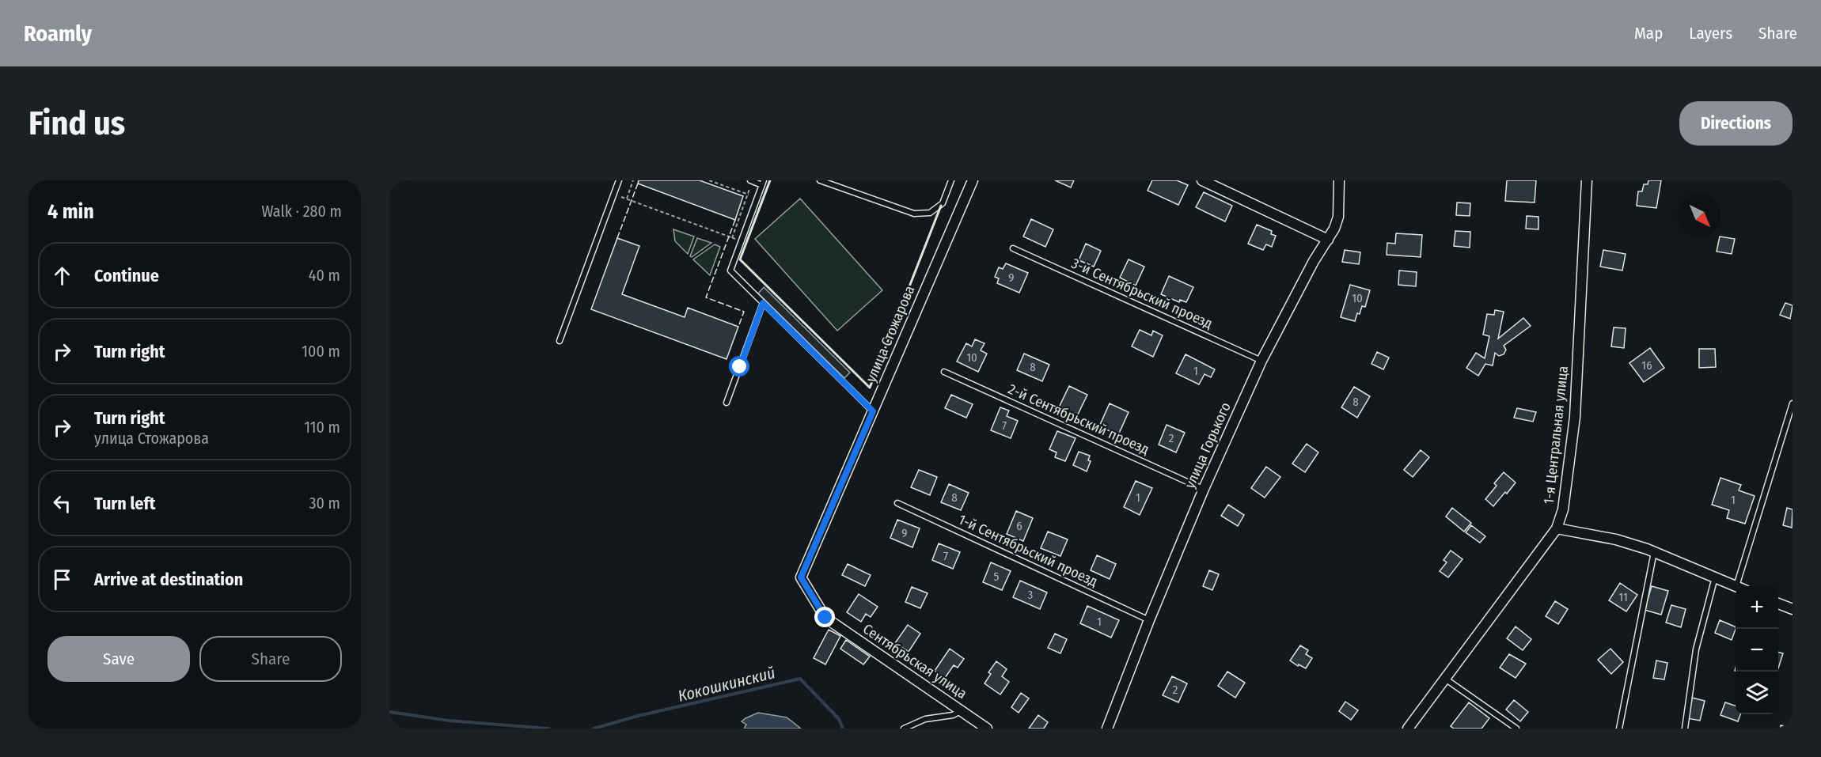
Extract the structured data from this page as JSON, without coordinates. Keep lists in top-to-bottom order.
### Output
{
  "streets": {
    "street": [
      "улица Стожарова",
      "1-я Центральная улица",
      "улица Горького",
      "Сентябрьская улица"
    ],
    "lane": ["3-й Сентябрьский проезд", "2-й Сентябрьский проезд", "1-й Сентябрьский проезд"]
  },
  "crossings": [
    ["3-й Сентябрьский проезд", "улица Горького"],
    ["улица Стожарова", "Сентябрьская улица"],
    ["2-й Сентябрьский проезд", "улица Горького"],
    ["улица Горького", "1-й Сентябрьский проезд"]
  ],
  "water": ["Кокошкинский"],
  "house_numbers": [
    "9",
    "10",
    "10",
    "16",
    "8",
    "1",
    "8",
    "7",
    "2",
    "8",
    "1",
    "1",
    "6",
    "9",
    "7",
    "5",
    "3",
    "11",
    "1",
    "2"
  ],
  "north": "bottom right",
  "page": {
    "header": "Roamly",
    "nav": ["Map", "Layers", "Share"],
    "buttons": [
      "Directions",
      ["Save", "Share"]
    ],
    "title": "Find us",
    "heading": ["4 min", "Walk · 280 m"],
    "list": [
      ["Continue", "40 m"],
      ["Turn right", "100 m"],
      ["Turn right", "улица Стожарова", "110 m"],
      ["Turn left", "30 m"],
      "Arrive at destination"
    ],
    "map_buttons": ["+", "−"]
  }
}
